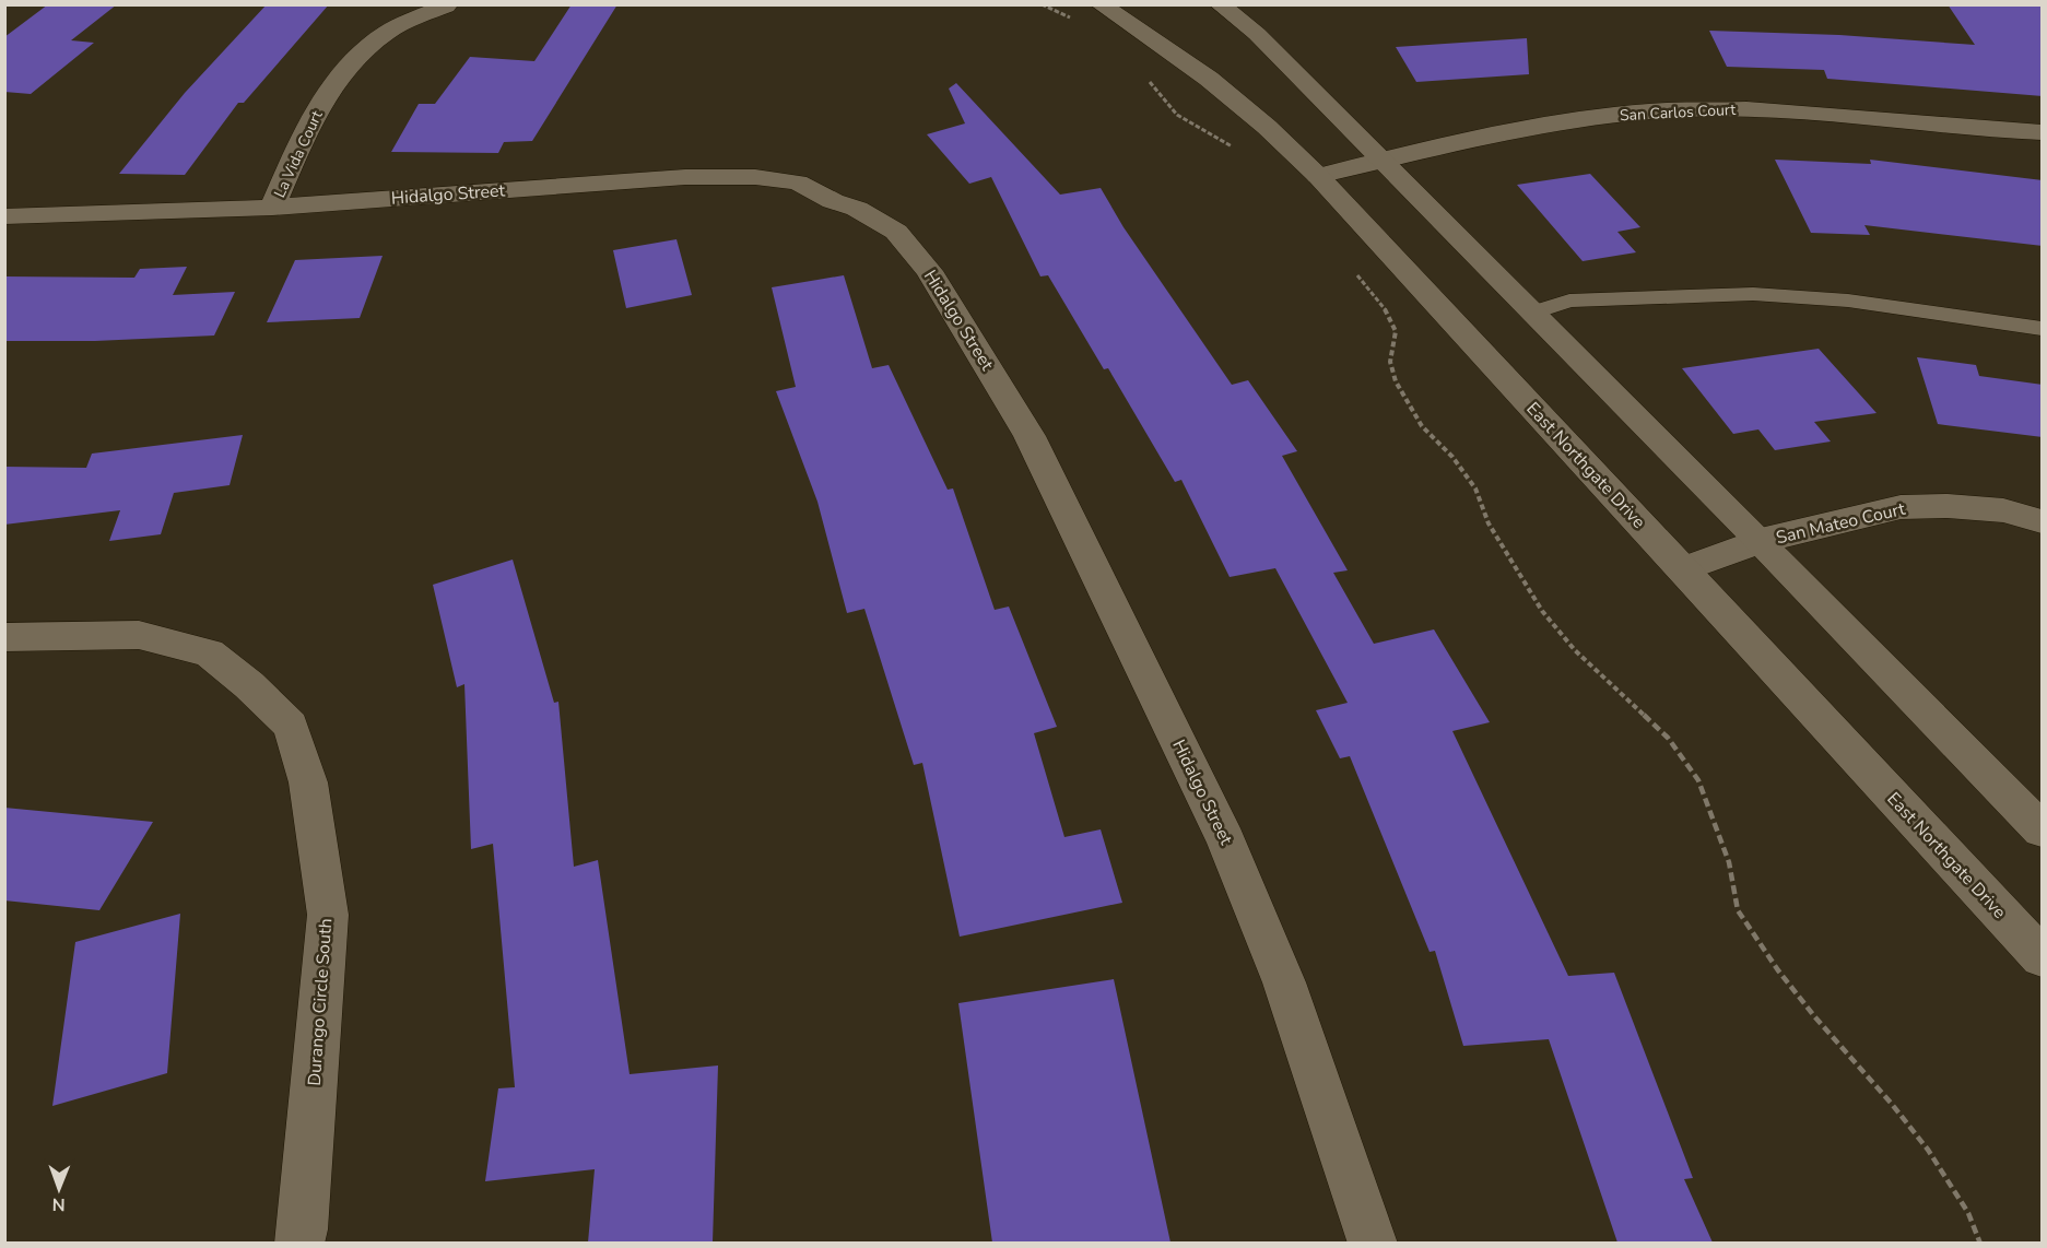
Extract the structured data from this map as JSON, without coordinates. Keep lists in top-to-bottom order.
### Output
{
  "streets": {
    "street": [
      "San Carlos Court",
      "La Vida Court",
      "Hidalgo Street",
      "East Northgate Drive",
      "San Mateo Court",
      "Durango Circle South"
    ]
  },
  "crossings": [
    ["San Carlos Court", "East Northgate Drive"],
    ["La Vida Court", "Hidalgo Street"],
    ["East Northgate Drive", "San Mateo Court"]
  ],
  "north": "bottom"
}
